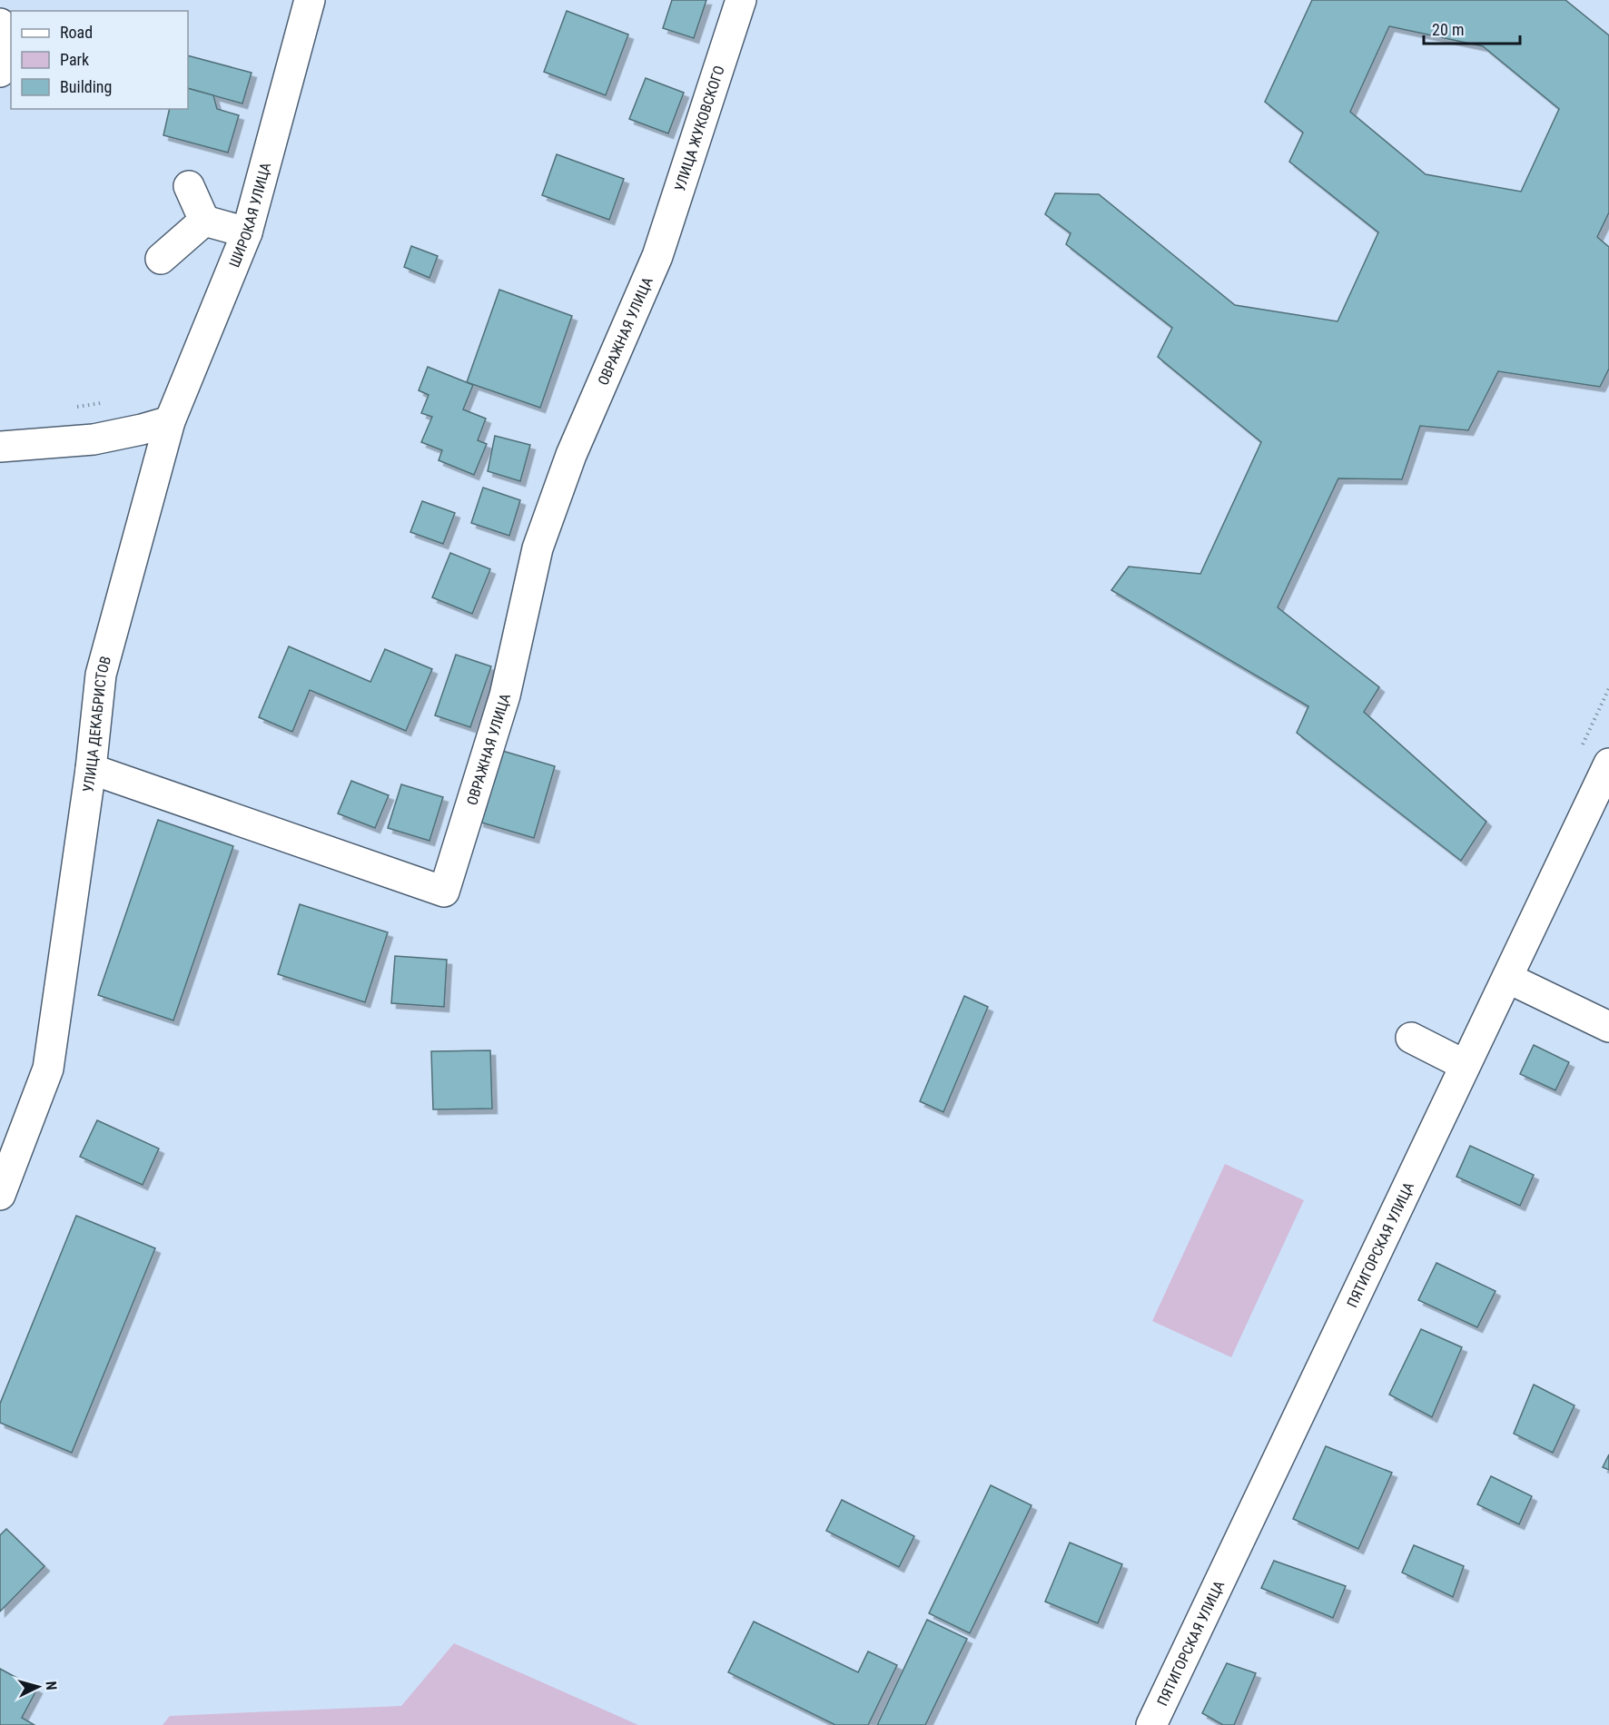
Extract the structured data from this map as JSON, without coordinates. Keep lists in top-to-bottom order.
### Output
{
  "streets": {
    "street": [
      "УЛИЦА ЖУКОВСКОГО",
      "ШИРОКАЯ УЛИЦА",
      "ОВРАЖНАЯ УЛИЦА",
      "УЛИЦА ДЕКАБРИСТОВ",
      "ПЯТИГОРСКАЯ УЛИЦА"
    ]
  },
  "crossings": [
    ["УЛИЦА ЖУКОВСКОГО", "ОВРАЖНАЯ УЛИЦА"],
    ["ШИРОКАЯ УЛИЦА", "УЛИЦА ДЕКАБРИСТОВ"],
    ["ОВРАЖНАЯ УЛИЦА", "УЛИЦА ДЕКАБРИСТОВ"]
  ],
  "legend": ["Road", "Park", "Building"],
  "scale_bar": "20 m",
  "north": "right"
}
